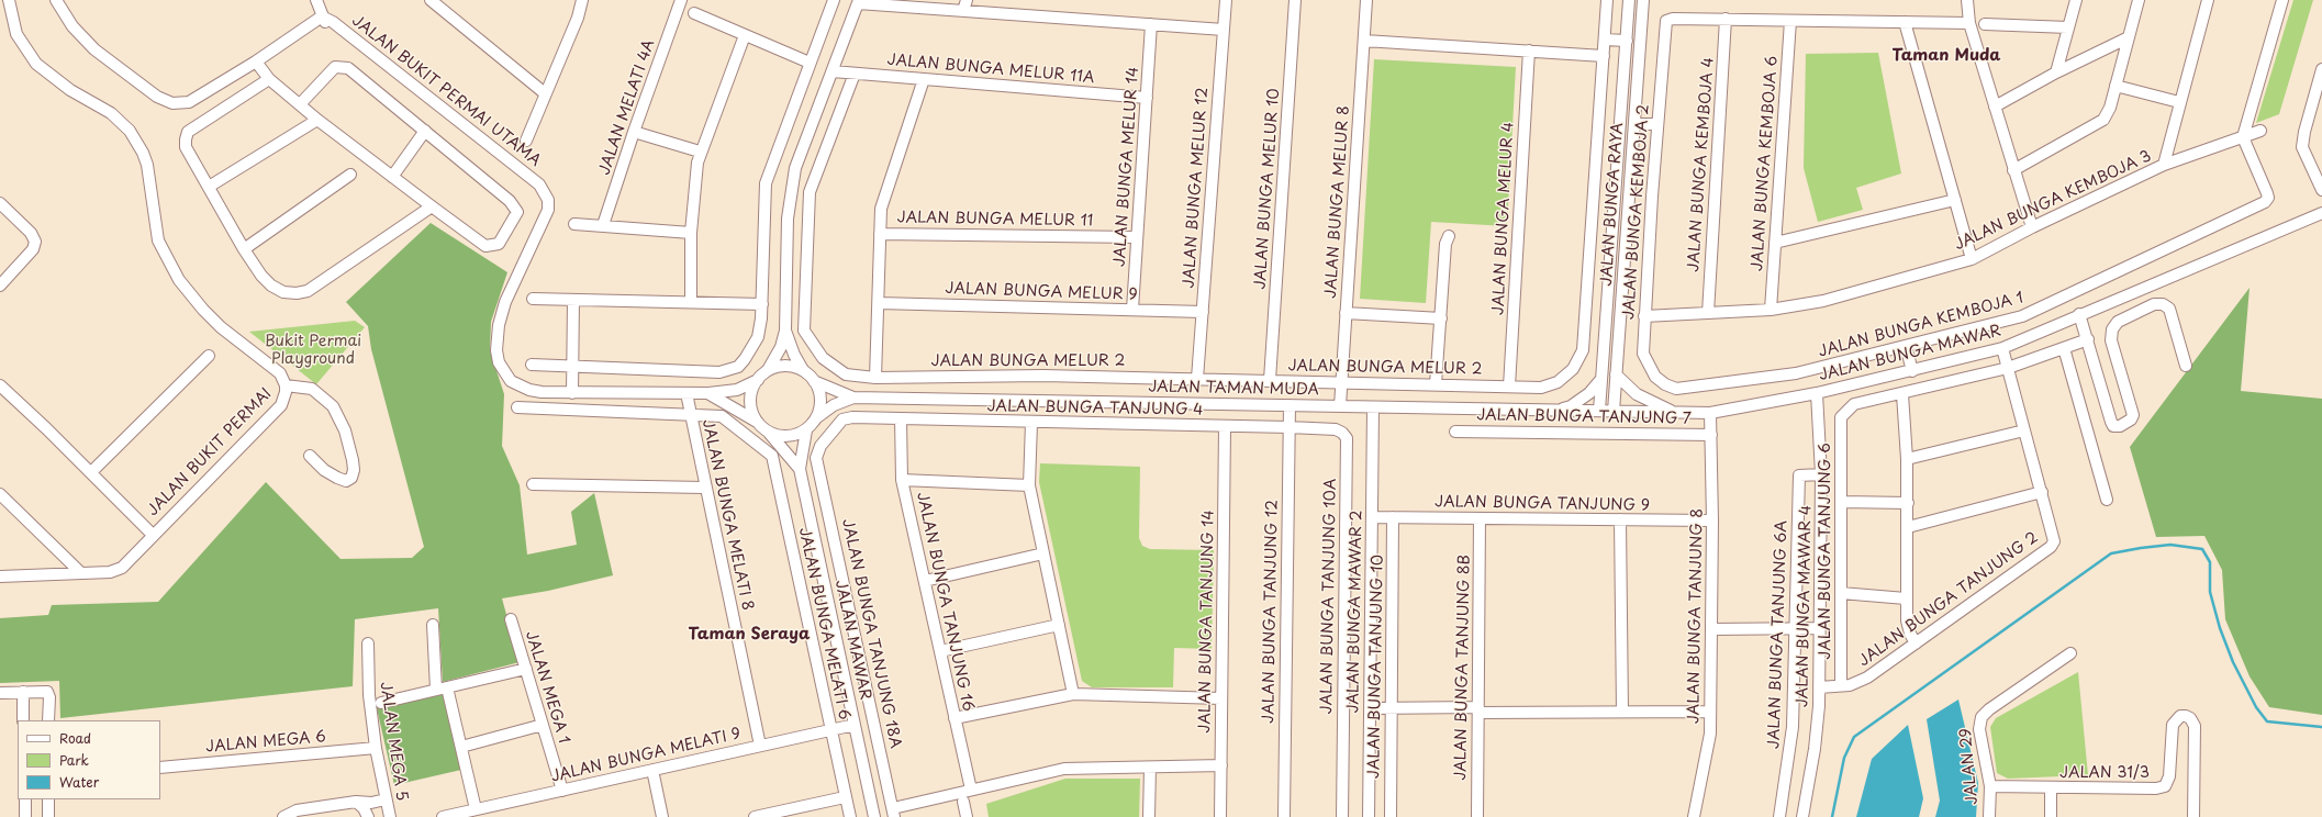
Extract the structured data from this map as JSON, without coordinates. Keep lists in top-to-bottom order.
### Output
{
  "streets": {
    "street": [
      "JALAN BUNGA MELUR 11A",
      "JALAN BUKIT PERMAI UTAMA",
      "JALAN MELATI 4A",
      "JALAN BUNGA KEMBOJA 6",
      "JALAN BUNGA KEMBOJA 4",
      "JALAN BUNGA MELUR 14",
      "JALAN BUNGA MELUR 12",
      "JALAN BUNGA MELUR 10",
      "JALAN BUNGA KEMBOJA 3",
      "JALAN BUNGA MELUR 8",
      "JALAN BUNGA RAYA",
      "JALAN BUNGA KEMBOJA 2",
      "JALAN BUNGA MELUR 4",
      "JALAN BUNGA MELUR 11",
      "JALAN BUNGA MELUR 9",
      "JALAN BUNGA KEMBOJA 1",
      "JALAN BUNGA MAWAR",
      "JALAN BUNGA MELUR 2",
      "JALAN TAMAN MUDA",
      "JALAN BUNGA TANJUNG 4",
      "JALAN BUNGA TANJUNG 7",
      "JALAN BUKIT PERMAI",
      "JALAN BUNGA TANJUNG 9",
      "JALAN BUNGA MELATI 8",
      "JALAN BUNGA TANJUNG 6",
      "JALAN BUNGA TANJUNG 10A",
      "JALAN BUNGA TANJUNG 2",
      "JALAN BUNGA TANJUNG 16",
      "JALAN BUNGA MAWAR 4",
      "JALAN BUNGA TANJUNG 12",
      "JALAN BUNGA MAWAR 2",
      "JALAN BUNGA TANJUNG 8",
      "JALAN BUNGA TANJUNG 14",
      "JALAN BUNGA MELATI 6",
      "JALAN BUNGA TANJUNG 18A",
      "JALAN BUNGA TANJUNG 6A",
      "JALAN MAWAR",
      "JALAN BUNGA TANJUNG 10",
      "JALAN BUNGA TANJUNG 8B",
      "JALAN MEGA 1",
      "JALAN MEGA 5",
      "JALAN MEGA 6",
      "JALAN BUNGA MELATI 9",
      "JALAN 29",
      "JALAN 31/3"
    ]
  },
  "crossings": [
    ["JALAN BUNGA MELUR 11A", "JALAN BUNGA MELUR 14"],
    ["JALAN BUNGA MELUR 11A", "JALAN BUNGA MELUR 2"],
    ["JALAN BUKIT PERMAI UTAMA", "JALAN TAMAN MUDA"],
    ["JALAN BUKIT PERMAI UTAMA", "JALAN BUNGA MELATI 8"],
    ["JALAN BUKIT PERMAI UTAMA", "JALAN MAWAR"],
    ["JALAN BUNGA KEMBOJA 6", "JALAN BUNGA KEMBOJA 3"],
    ["JALAN BUNGA KEMBOJA 4", "JALAN BUNGA KEMBOJA 3"],
    ["JALAN BUNGA KEMBOJA 4", "JALAN BUNGA KEMBOJA 2"],
    ["JALAN BUNGA MELUR 14", "JALAN BUNGA MELUR 11"],
    ["JALAN BUNGA MELUR 14", "JALAN BUNGA MELUR 9"],
    ["JALAN BUNGA MELUR 12", "JALAN BUNGA MELUR 9"],
    ["JALAN BUNGA MELUR 12", "JALAN BUNGA MELUR 2"],
    ["JALAN BUNGA MELUR 10", "JALAN BUNGA MELUR 2"],
    ["JALAN BUNGA KEMBOJA 3", "JALAN BUNGA KEMBOJA 2"],
    ["JALAN BUNGA KEMBOJA 3", "JALAN BUNGA KEMBOJA 1"],
    ["JALAN BUNGA MELUR 8", "JALAN BUNGA MELUR 2"],
    ["JALAN BUNGA MELUR 8", "JALAN TAMAN MUDA"],
    ["JALAN BUNGA RAYA", "JALAN BUNGA MAWAR"],
    ["JALAN BUNGA RAYA", "JALAN TAMAN MUDA"],
    ["JALAN BUNGA KEMBOJA 2", "JALAN BUNGA KEMBOJA 1"],
    ["JALAN BUNGA MELUR 4", "JALAN BUNGA MELUR 2"],
    ["JALAN BUNGA MAWAR", "JALAN TAMAN MUDA"],
    ["JALAN BUNGA MAWAR", "JALAN BUNGA TANJUNG 2"],
    ["JALAN BUNGA MAWAR", "JALAN BUNGA MAWAR 4"],
    ["JALAN BUNGA MAWAR", "JALAN BUNGA TANJUNG 8"],
    ["JALAN TAMAN MUDA", "JALAN BUNGA TANJUNG 12"],
    ["JALAN TAMAN MUDA", "JALAN BUNGA MAWAR 2"],
    ["JALAN TAMAN MUDA", "JALAN MAWAR"],
    ["JALAN BUNGA TANJUNG 4", "JALAN BUNGA TANJUNG 10A"],
    ["JALAN BUNGA TANJUNG 4", "JALAN BUNGA TANJUNG 16"],
    ["JALAN BUNGA TANJUNG 4", "JALAN BUNGA TANJUNG 12"],
    ["JALAN BUNGA TANJUNG 4", "JALAN BUNGA TANJUNG 14"],
    ["JALAN BUNGA TANJUNG 4", "JALAN BUNGA TANJUNG 18A"],
    ["JALAN BUNGA TANJUNG 7", "JALAN BUNGA TANJUNG 8"],
    ["JALAN BUNGA TANJUNG 9", "JALAN BUNGA MAWAR 2"],
    ["JALAN BUNGA TANJUNG 9", "JALAN BUNGA TANJUNG 8"],
    ["JALAN BUNGA TANJUNG 9", "JALAN BUNGA TANJUNG 10"],
    ["JALAN BUNGA TANJUNG 9", "JALAN BUNGA TANJUNG 8B"],
    ["JALAN BUNGA MELATI 8", "JALAN BUNGA MELATI 6"],
    ["JALAN BUNGA MELATI 8", "JALAN BUNGA MELATI 9"],
    ["JALAN BUNGA TANJUNG 6", "JALAN BUNGA TANJUNG 2"],
    ["JALAN BUNGA TANJUNG 10A", "JALAN BUNGA TANJUNG 12"],
    ["JALAN BUNGA TANJUNG 2", "JALAN BUNGA MAWAR 4"],
    ["JALAN BUNGA MAWAR 4", "JALAN BUNGA TANJUNG 6A"],
    ["JALAN BUNGA MELATI 6", "JALAN BUNGA MELATI 9"],
    ["JALAN MAWAR", "JALAN BUNGA MELATI 9"],
    ["JALAN MEGA 1", "JALAN BUNGA MELATI 9"],
    ["JALAN MEGA 5", "JALAN MEGA 6"],
    ["JALAN 29", "JALAN 31/3"]
  ],
  "districts": ["Taman Muda", "Taman Seraya"],
  "parks": ["Bukit Permai Playground"],
  "legend": ["Road", "Park", "Water"]
}
